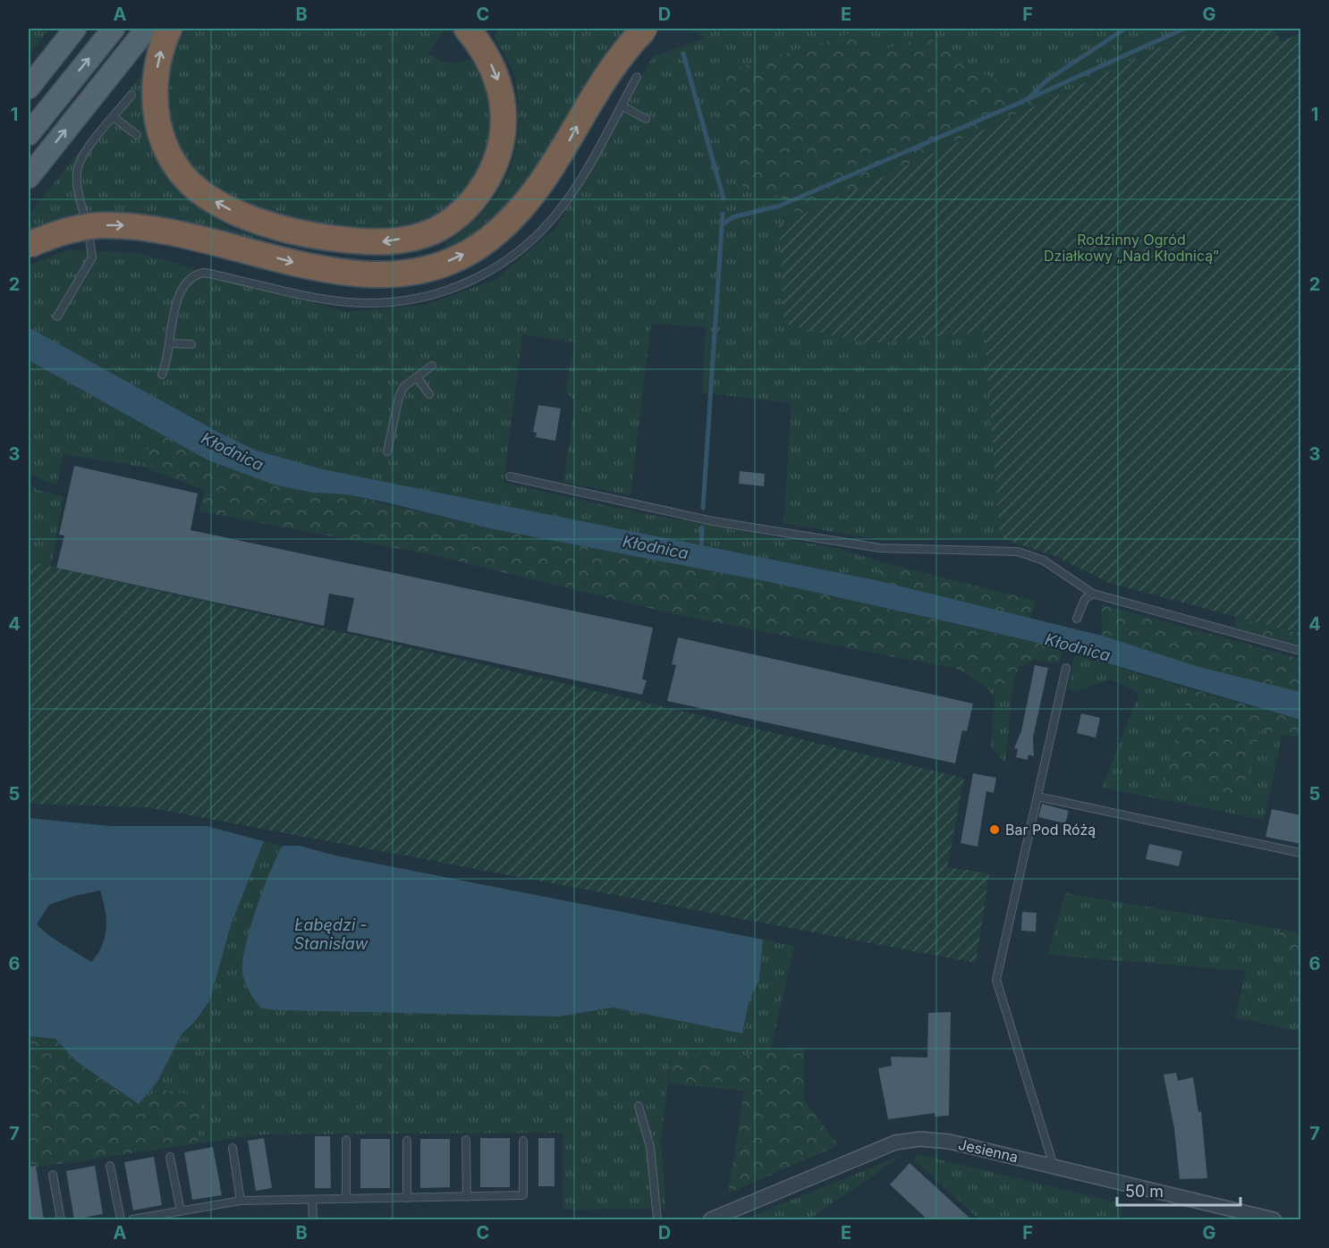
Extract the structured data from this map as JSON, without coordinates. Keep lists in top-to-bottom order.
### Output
{
  "streets": {
    "street": ["Jesienna"]
  },
  "water": ["Kłodnica", "Łabędzi - Stanisław"],
  "parks": ["Rodzinny Ogród Działkowy „Nad Kłodnicą”"],
  "places": ["Bar Pod Różą"],
  "scale_bar": "50 m",
  "grid": {
    "columns": [
      "A",
      "B",
      "C",
      "D",
      "E",
      "F",
      "G"
    ],
    "rows": [
      "1",
      "2",
      "3",
      "4",
      "5",
      "6",
      "7"
    ]
  }
}
